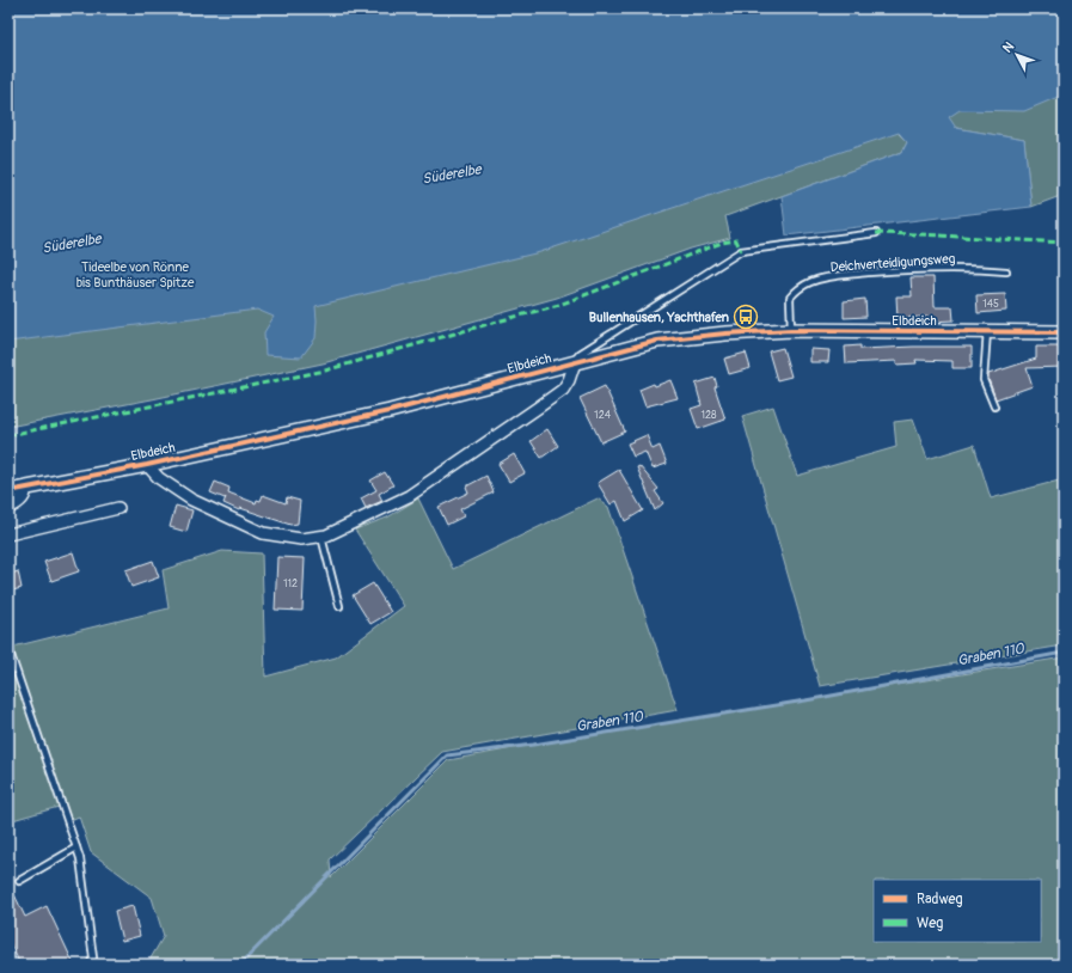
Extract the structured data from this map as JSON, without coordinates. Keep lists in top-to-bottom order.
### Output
{
  "streets": {
    "street": ["Elbdeich"],
    "lane": ["Deichverteidigungsweg"]
  },
  "crossings": [
    ["Deichverteidigungsweg", "Elbdeich"]
  ],
  "water": ["Süderelbe", "Graben 110"],
  "parks": ["Tideelbe von Rönne bis Bunthäuser Spitze"],
  "places": {
    "bus stop": ["Bullenhausen, Yachthafen"]
  },
  "house_numbers": [
    "145",
    "124",
    "128",
    "112"
  ],
  "legend": ["Radweg", "Weg"],
  "north": "top left"
}
